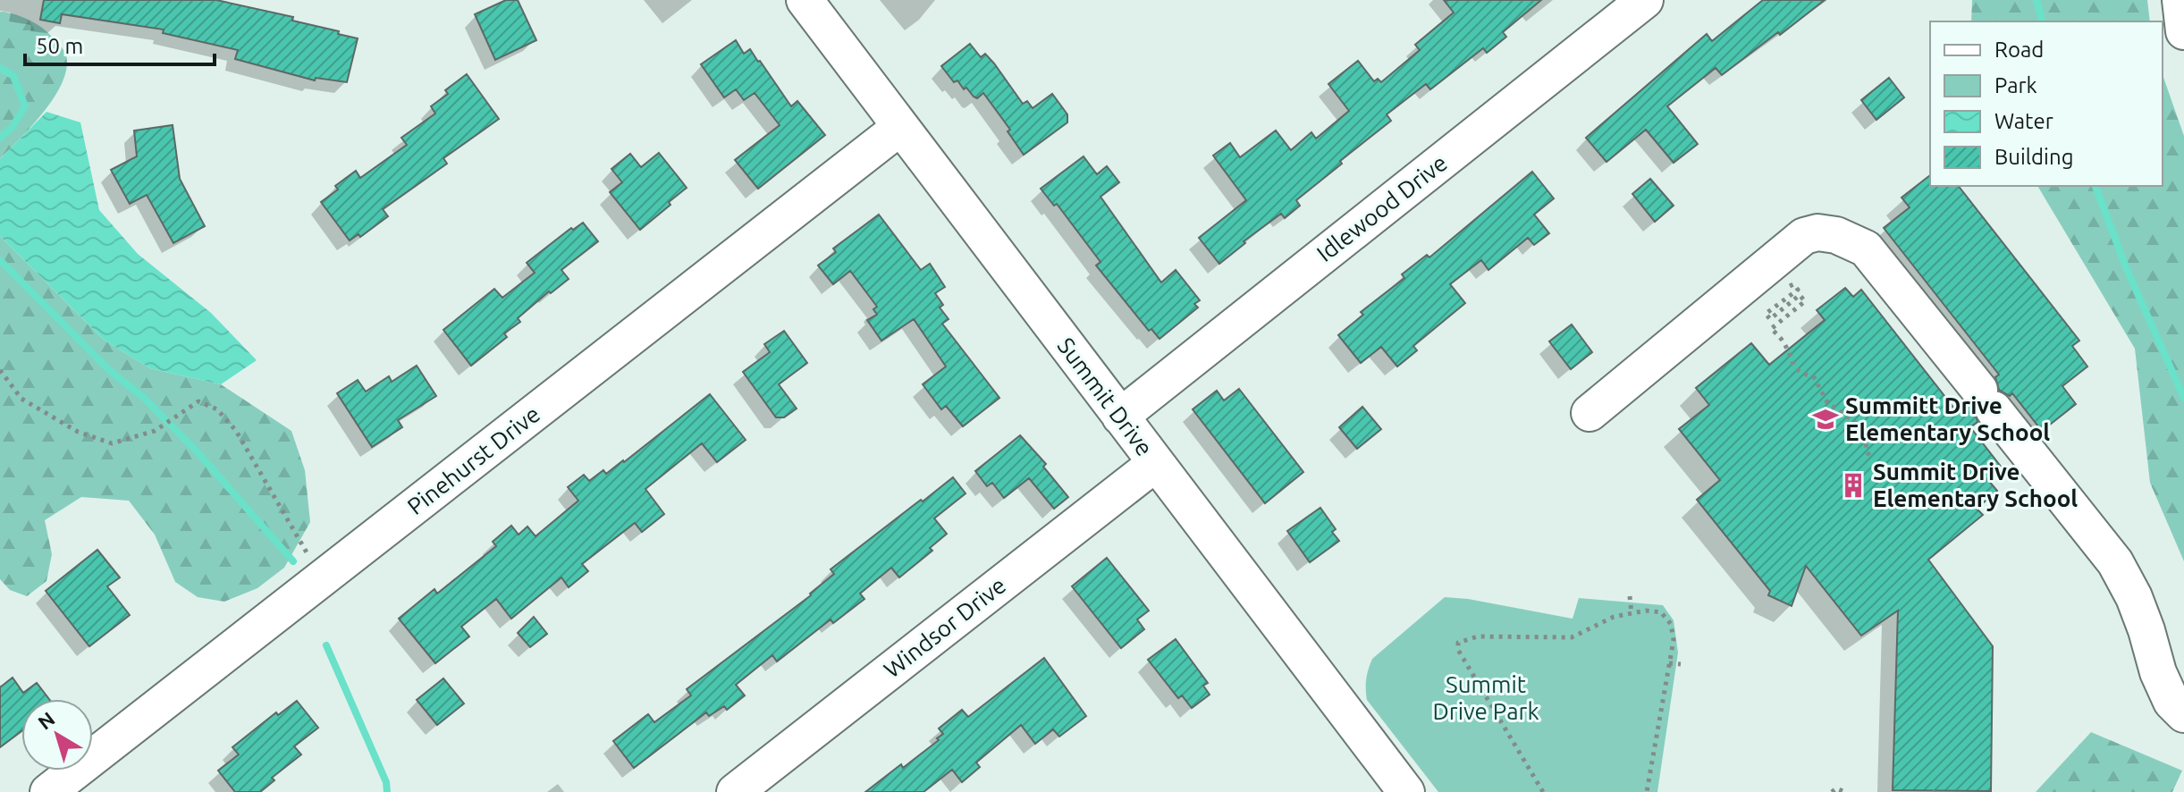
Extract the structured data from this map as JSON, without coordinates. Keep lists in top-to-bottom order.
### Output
{
  "streets": {
    "street": [
      "Idlewood Drive",
      "Summit Drive",
      "Pinehurst Drive",
      "Windsor Drive"
    ]
  },
  "crossings": [
    ["Idlewood Drive", "Summit Drive"],
    ["Summit Drive", "Pinehurst Drive"],
    ["Summit Drive", "Windsor Drive"]
  ],
  "parks": ["Summit Drive Park"],
  "places": {
    "school or university": ["Summitt Drive Elementary School"],
    "building": ["Summit Drive Elementary School"]
  },
  "legend": [
    "Road",
    "Park",
    "Water",
    "Building"
  ],
  "scale_bar": "50 m",
  "north": "top left"
}
